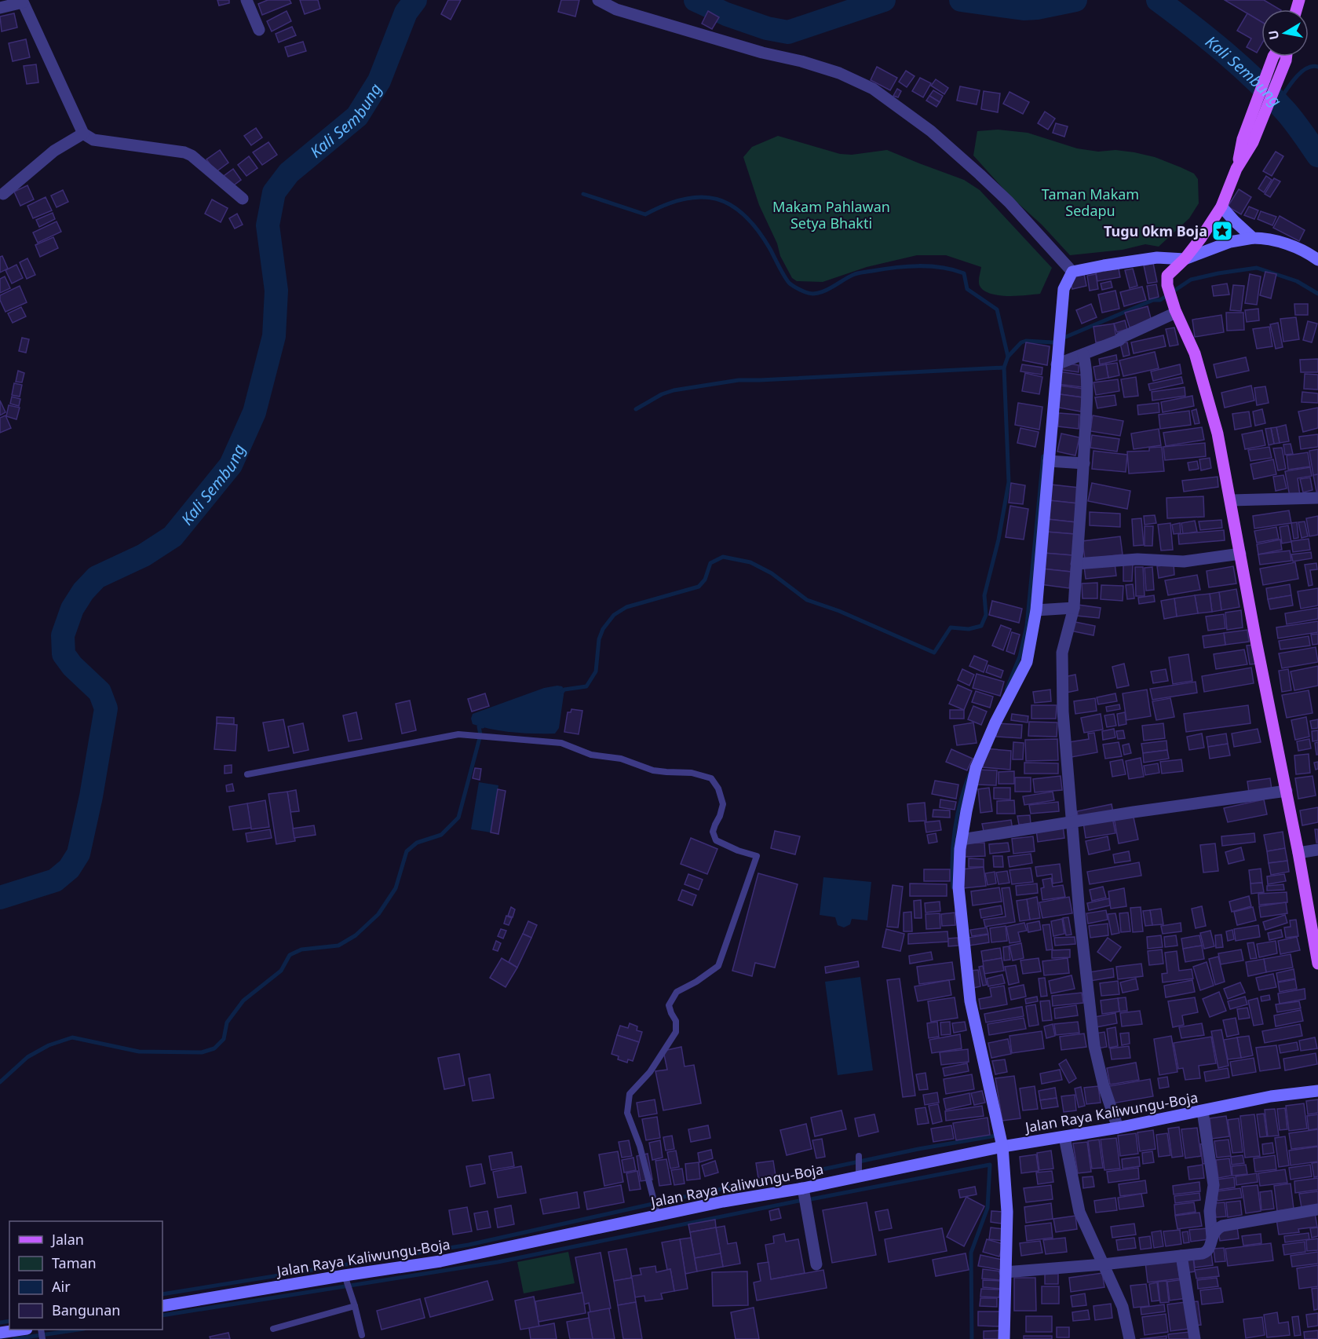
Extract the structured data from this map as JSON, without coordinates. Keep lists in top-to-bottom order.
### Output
{
  "streets": {
    "main road": ["Jalan Raya Kaliwungu-Boja"]
  },
  "water": ["Kali Sembung"],
  "parks": ["Taman Makam Sedapu", "Makam Pahlawan Setya Bhakti"],
  "places": {
    "place": ["Tugu 0km Boja"]
  },
  "legend": [
    "Jalan",
    "Taman",
    "Air",
    "Bangunan"
  ],
  "north": "left"
}
